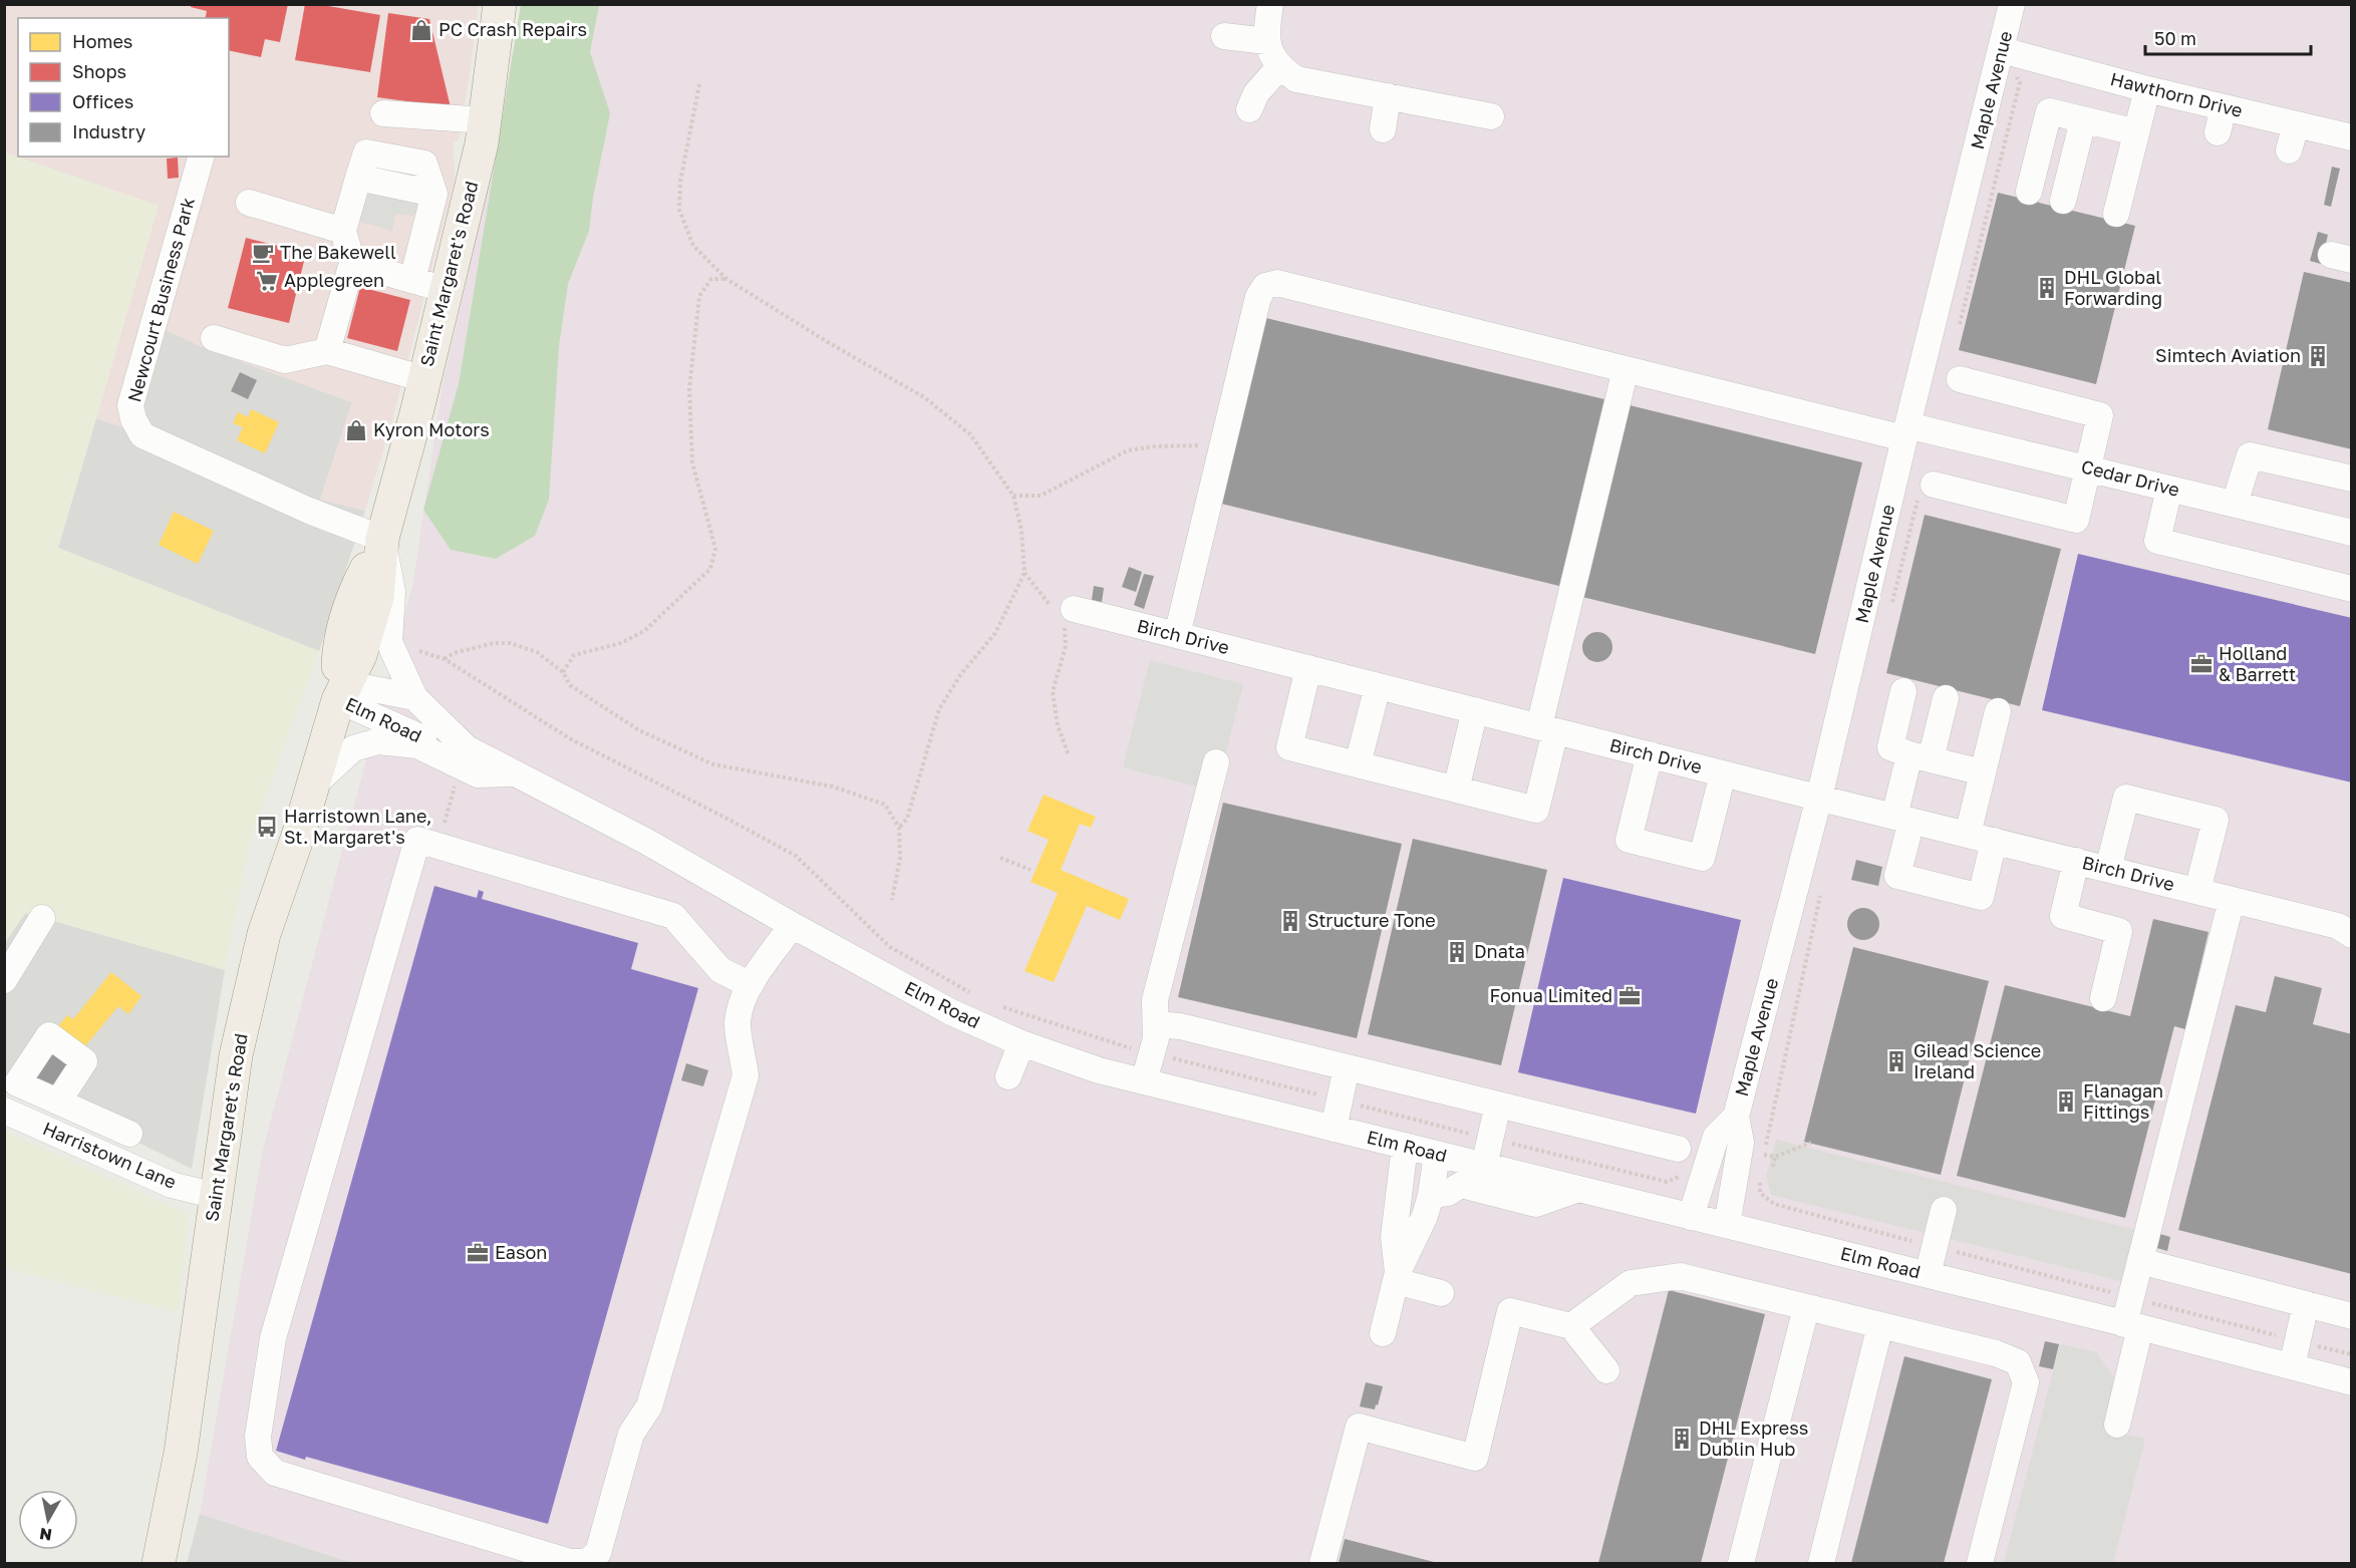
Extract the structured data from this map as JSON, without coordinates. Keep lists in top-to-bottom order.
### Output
{
  "streets": {
    "main road": ["Saint Margaret's Road"],
    "street": [
      "Maple Avenue",
      "Hawthorn Drive",
      "Newcourt Business Park",
      "Cedar Drive",
      "Birch Drive",
      "Elm Road",
      "Harristown Lane"
    ]
  },
  "crossings": [
    ["Maple Avenue", "Hawthorn Drive"],
    ["Maple Avenue", "Cedar Drive"],
    ["Maple Avenue", "Birch Drive"],
    ["Maple Avenue", "Elm Road"],
    ["Saint Margaret's Road", "Newcourt Business Park"],
    ["Saint Margaret's Road", "Elm Road"],
    ["Saint Margaret's Road", "Harristown Lane"],
    ["Newcourt Business Park", "Elm Road"],
    ["Cedar Drive", "Birch Drive"]
  ],
  "places": {
    "shop": ["PC Crash Repairs", "Kyron Motors"],
    "cafe": ["The Bakewell"],
    "supermarket": ["Applegreen"],
    "building": [
      "DHL Global Forwarding",
      "Simtech Aviation",
      "Structure Tone",
      "Dnata",
      "Gilead Science Ireland",
      "Flanagan Fittings",
      "DHL Express Dublin Hub"
    ],
    "office": ["Holland & Barrett", "Fonua Limited", "Eason"],
    "bus stop": ["Harristown Lane, St. Margaret's"]
  },
  "legend": [
    "Homes",
    "Shops",
    "Offices",
    "Industry"
  ],
  "scale_bar": "50 m",
  "north": "bottom"
}
